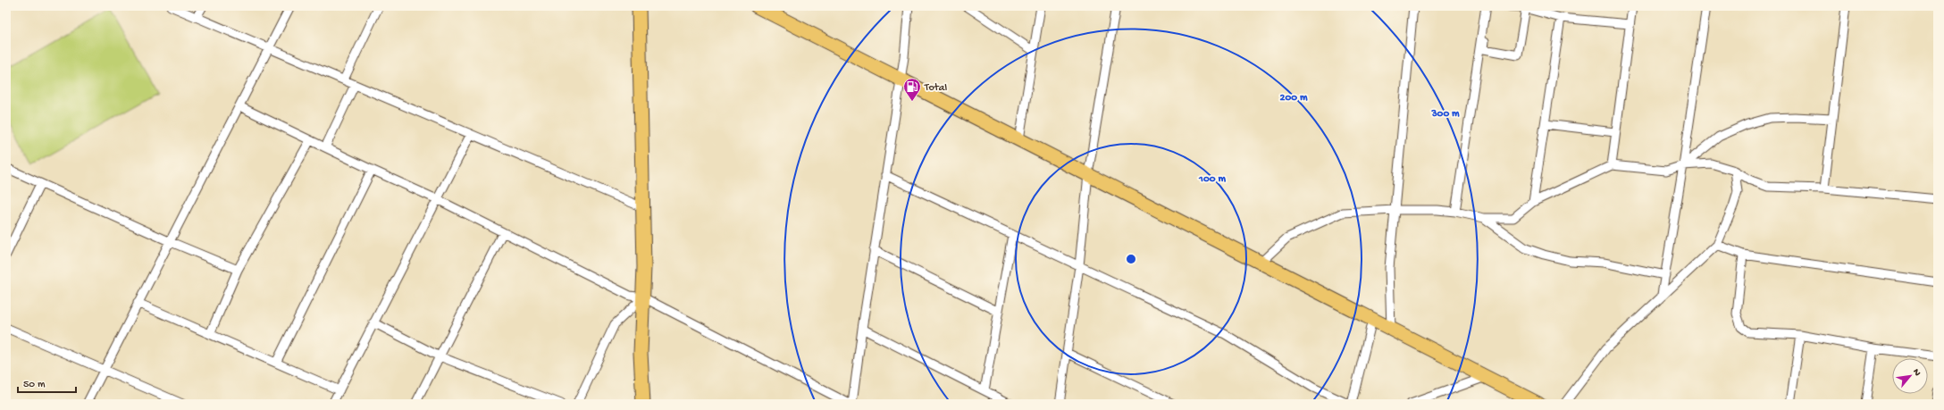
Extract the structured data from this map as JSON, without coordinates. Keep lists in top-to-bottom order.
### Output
{
  "places": {
    "fuel station": ["Total"]
  },
  "scale_bar": "50 m",
  "north": "top right",
  "rings": ["200 m", "300 m", "100 m"]
}
